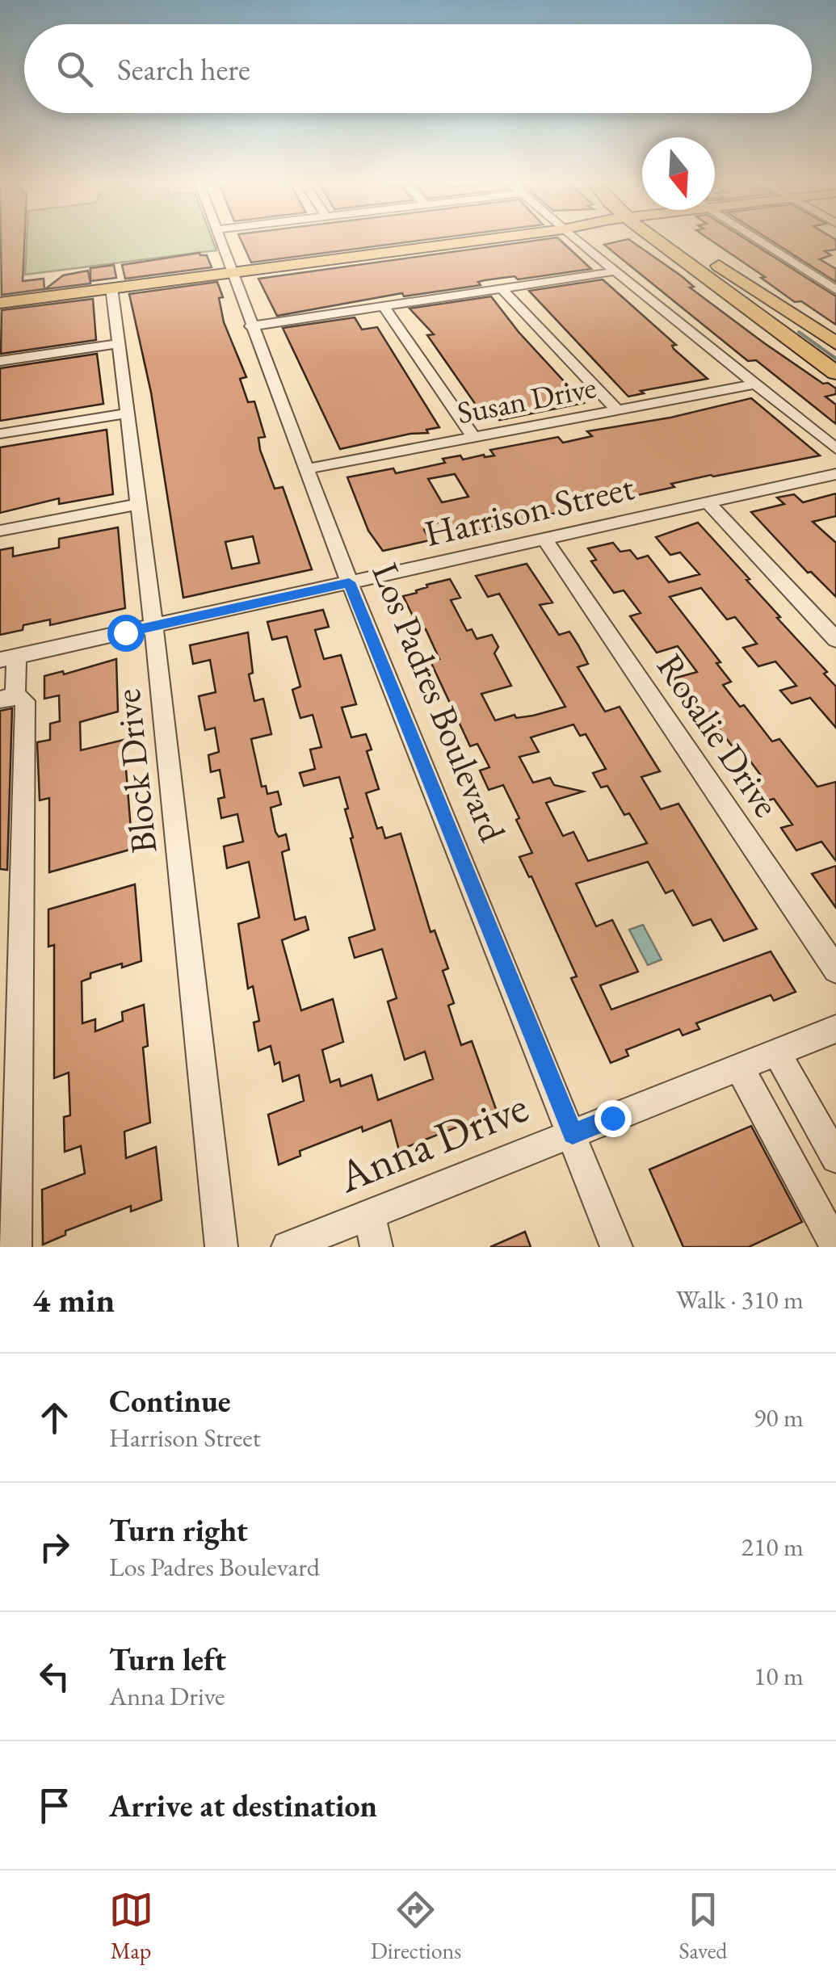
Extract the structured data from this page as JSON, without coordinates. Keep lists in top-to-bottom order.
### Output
{
  "streets": {
    "street": [
      "Susan Drive",
      "Harrison Street",
      "Los Padres Boulevard",
      "Rosalie Drive",
      "Block Drive",
      "Anna Drive"
    ]
  },
  "crossings": [
    ["Susan Drive", "Los Padres Boulevard"],
    ["Harrison Street", "Los Padres Boulevard"],
    ["Harrison Street", "Rosalie Drive"],
    ["Harrison Street", "Block Drive"],
    ["Los Padres Boulevard", "Anna Drive"]
  ],
  "north": "bottom",
  "page": {
    "search": "Search here",
    "heading": ["4 min", "Walk · 310 m"],
    "list": [
      ["Continue", "Harrison Street", "90 m"],
      ["Turn right", "Los Padres Boulevard", "210 m"],
      ["Turn left", "Anna Drive", "10 m"],
      "Arrive at destination"
    ],
    "nav": ["Map", "Directions", "Saved"]
  }
}
